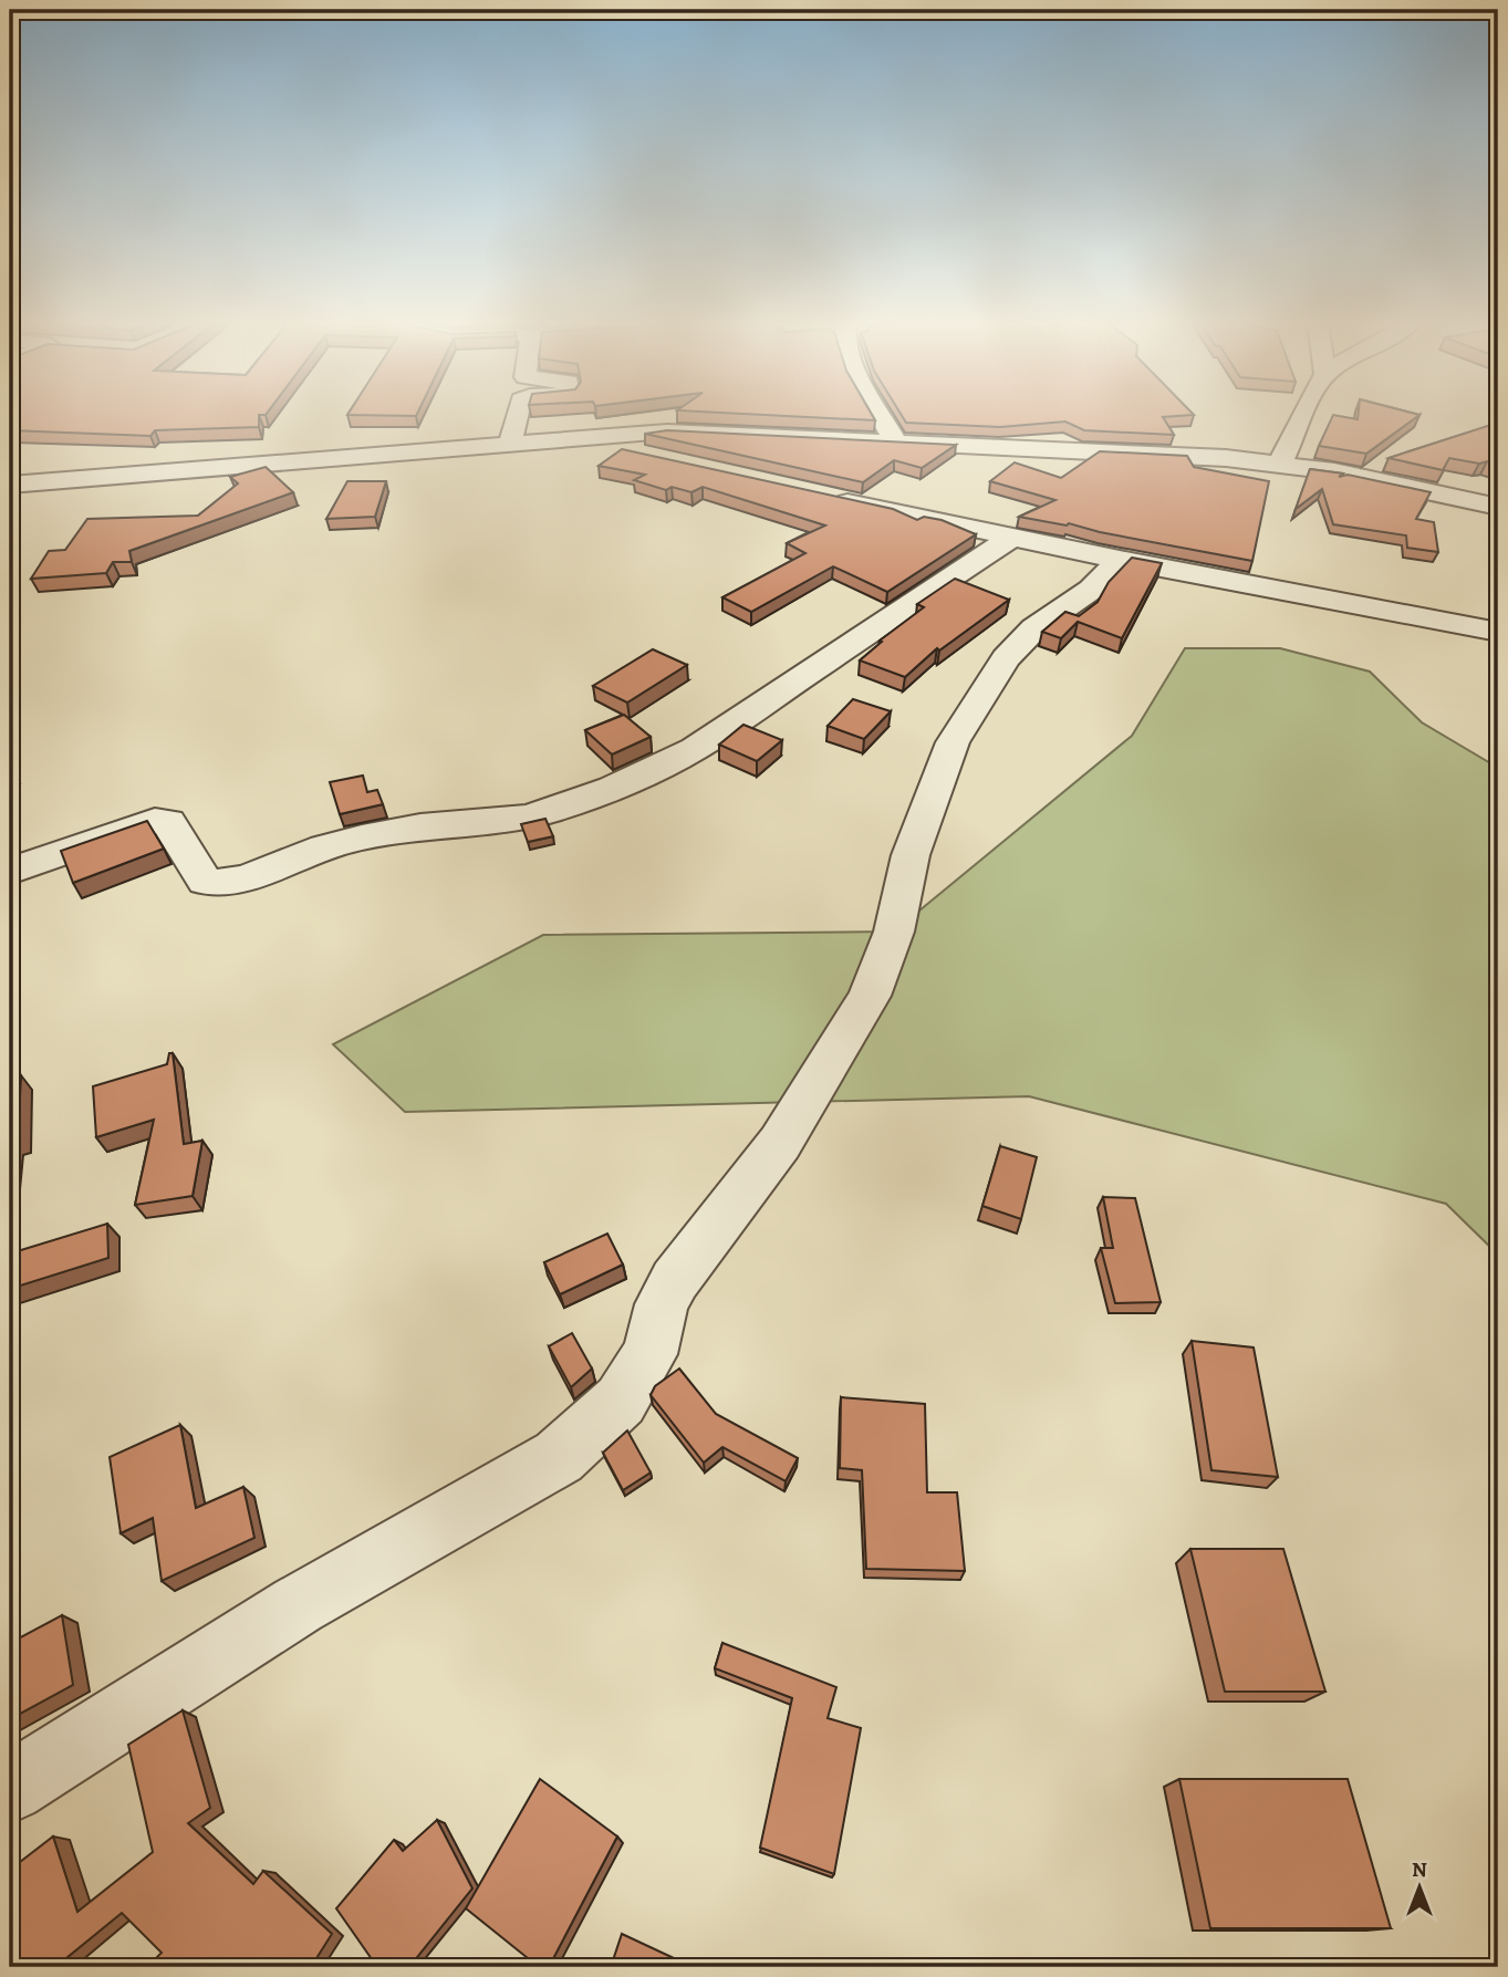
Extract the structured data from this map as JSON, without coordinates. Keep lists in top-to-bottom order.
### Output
{
  "north": "top"
}
